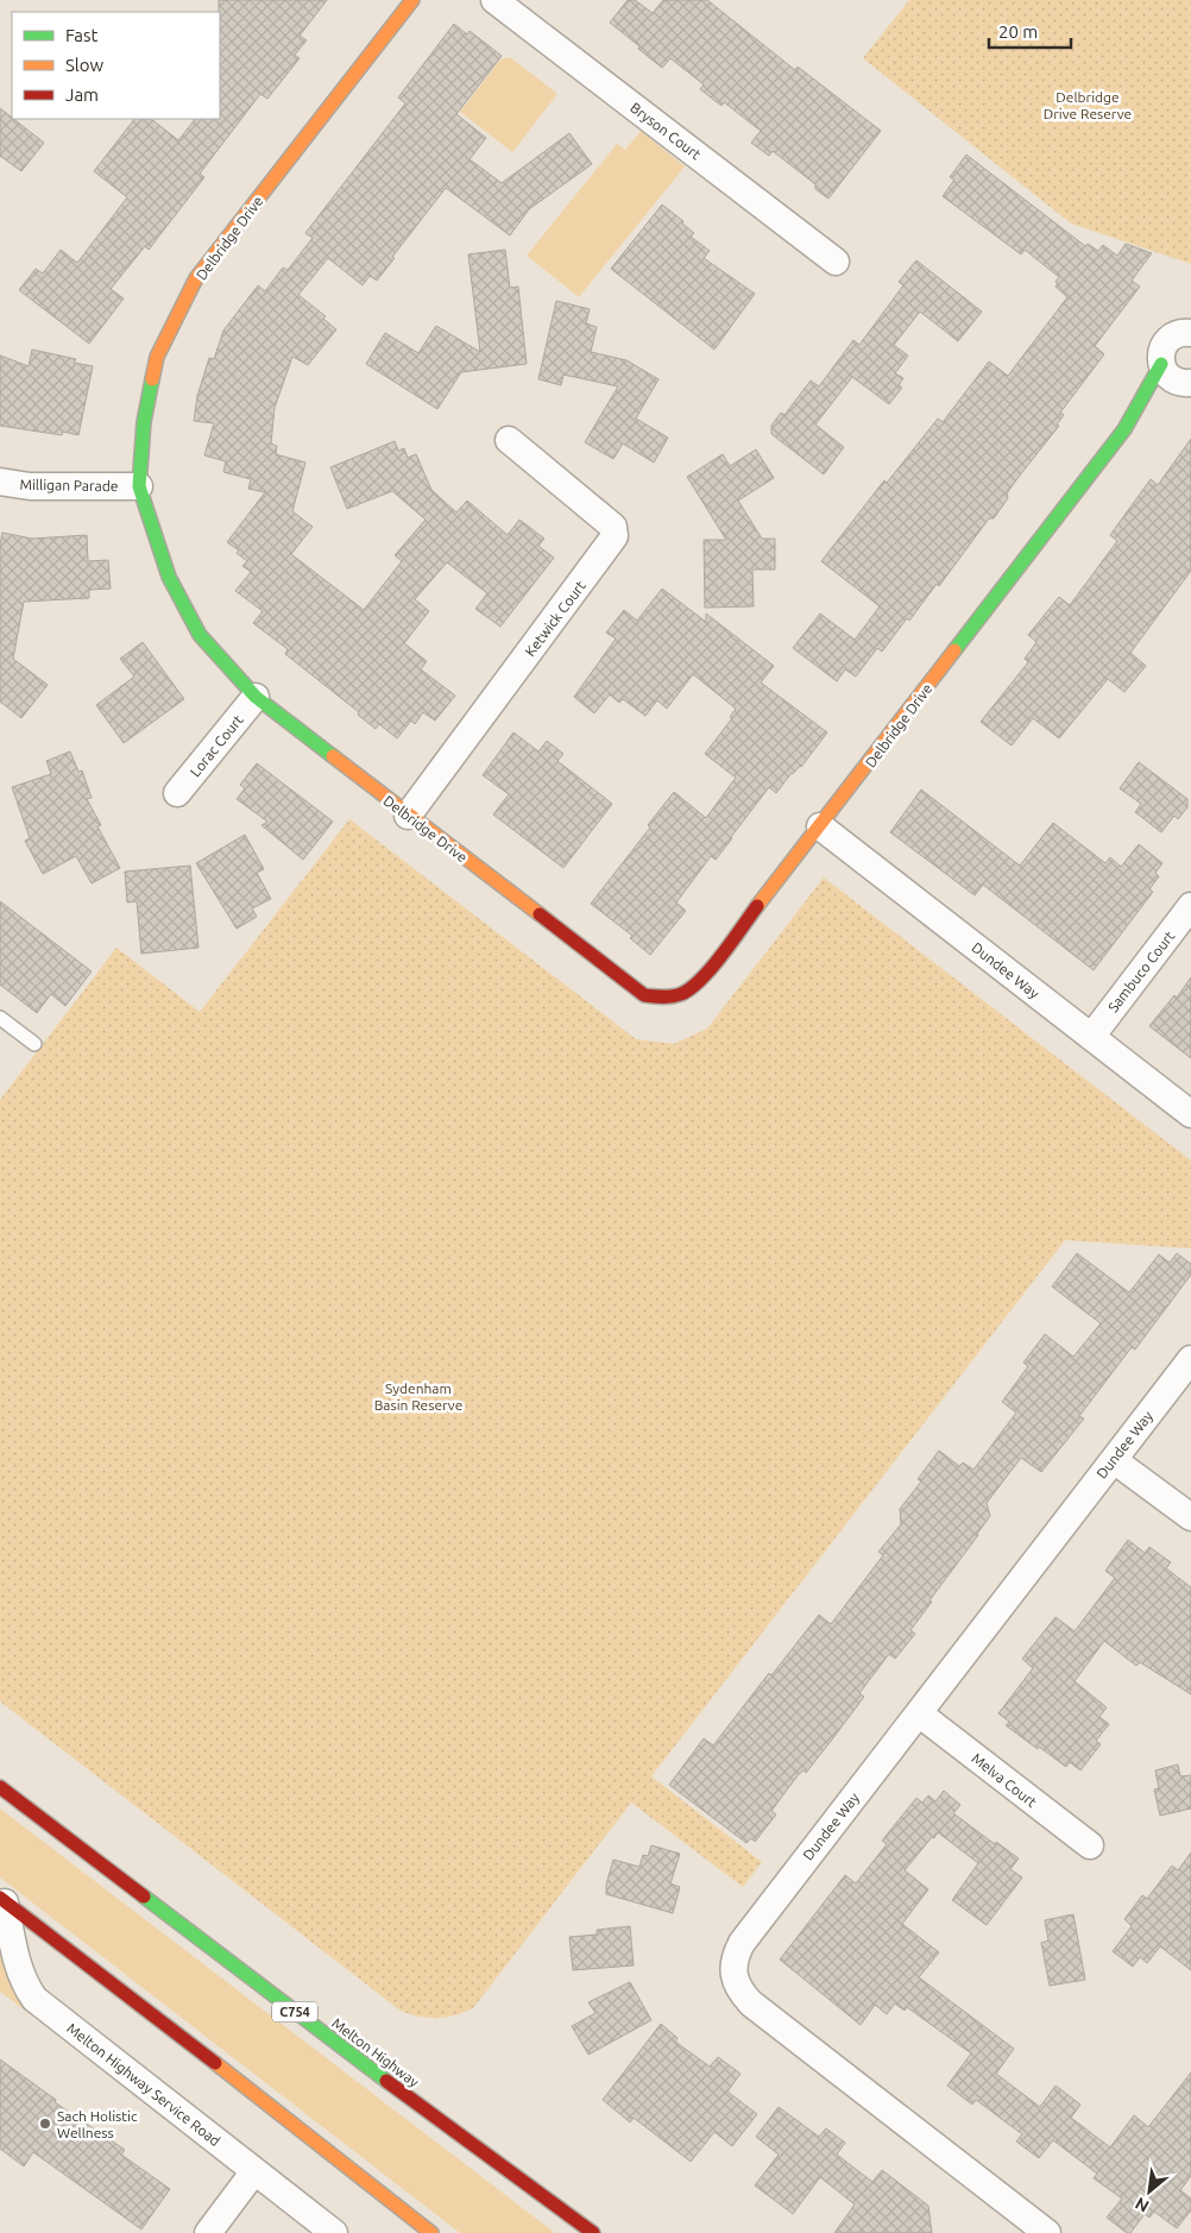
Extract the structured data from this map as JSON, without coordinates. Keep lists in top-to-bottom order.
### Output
{
  "streets": {
    "main road": ["Delbridge Drive", "C754", "Melton Highway"],
    "street": [
      "Bryson Court",
      "Milligan Parade",
      "Ketwick Court",
      "Lorac Court",
      "Dundee Way",
      "Sambuco Court",
      "Melva Court",
      "Melton Highway Service Road"
    ]
  },
  "crossings": [
    ["Delbridge Drive", "Milligan Parade"],
    ["Delbridge Drive", "Ketwick Court"],
    ["Delbridge Drive", "Lorac Court"],
    ["Delbridge Drive", "Dundee Way"],
    ["Dundee Way", "Sambuco Court"],
    ["Dundee Way", "Melva Court"]
  ],
  "parks": ["Delbridge Drive Reserve", "Sydenham Basin Reserve"],
  "places": ["Sach Holistic Wellness"],
  "legend": ["Fast", "Slow", "Jam"],
  "scale_bar": "20 m",
  "north": "bottom left"
}
